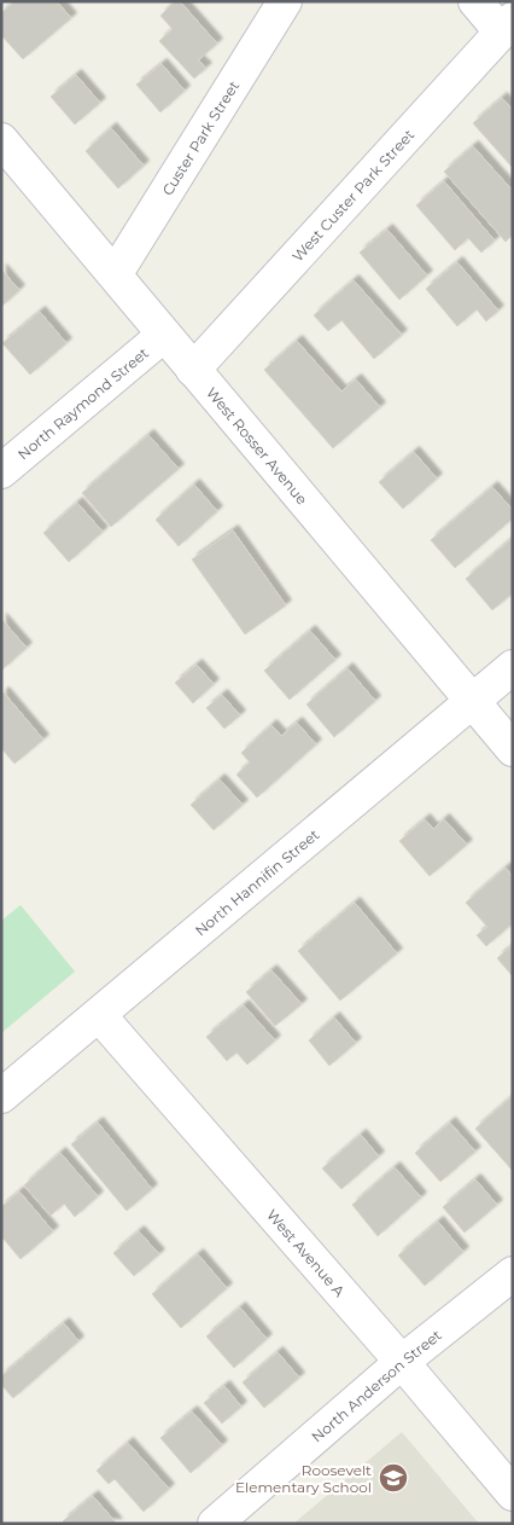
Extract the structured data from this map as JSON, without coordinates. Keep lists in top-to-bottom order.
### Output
{
  "streets": {
    "street": [
      "Custer Park Street",
      "West Custer Park Street",
      "North Raymond Street",
      "West Rosser Avenue",
      "North Hannifin Street",
      "West Avenue A",
      "North Anderson Street"
    ]
  },
  "crossings": [
    ["Custer Park Street", "West Rosser Avenue"],
    ["West Custer Park Street", "West Rosser Avenue"],
    ["North Raymond Street", "West Rosser Avenue"],
    ["West Rosser Avenue", "North Hannifin Street"],
    ["North Hannifin Street", "West Avenue A"],
    ["West Avenue A", "North Anderson Street"]
  ],
  "places": {
    "school or university": ["Roosevelt Elementary School"]
  }
}
